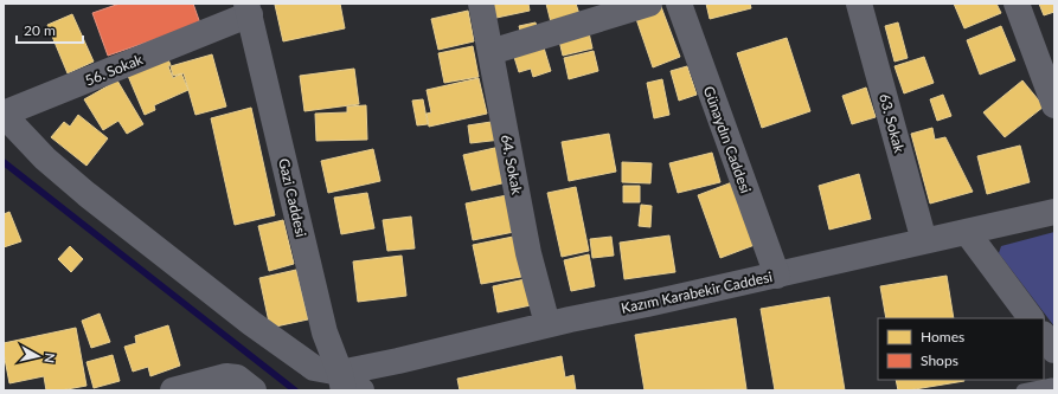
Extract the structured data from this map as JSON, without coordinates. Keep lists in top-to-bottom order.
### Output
{
  "streets": {
    "street": [
      "56. Sokak",
      "63. Sokak",
      "Günaydın Caddesi",
      "64. Sokak",
      "Gazi Caddesi",
      "Kazım Karabekir Caddesi"
    ]
  },
  "crossings": [
    ["56. Sokak", "Gazi Caddesi"],
    ["63. Sokak", "Kazım Karabekir Caddesi"],
    ["Günaydın Caddesi", "Kazım Karabekir Caddesi"],
    ["64. Sokak", "Kazım Karabekir Caddesi"],
    ["Gazi Caddesi", "Kazım Karabekir Caddesi"]
  ],
  "legend": ["Homes", "Shops"],
  "scale_bar": "20 m",
  "north": "right"
}
